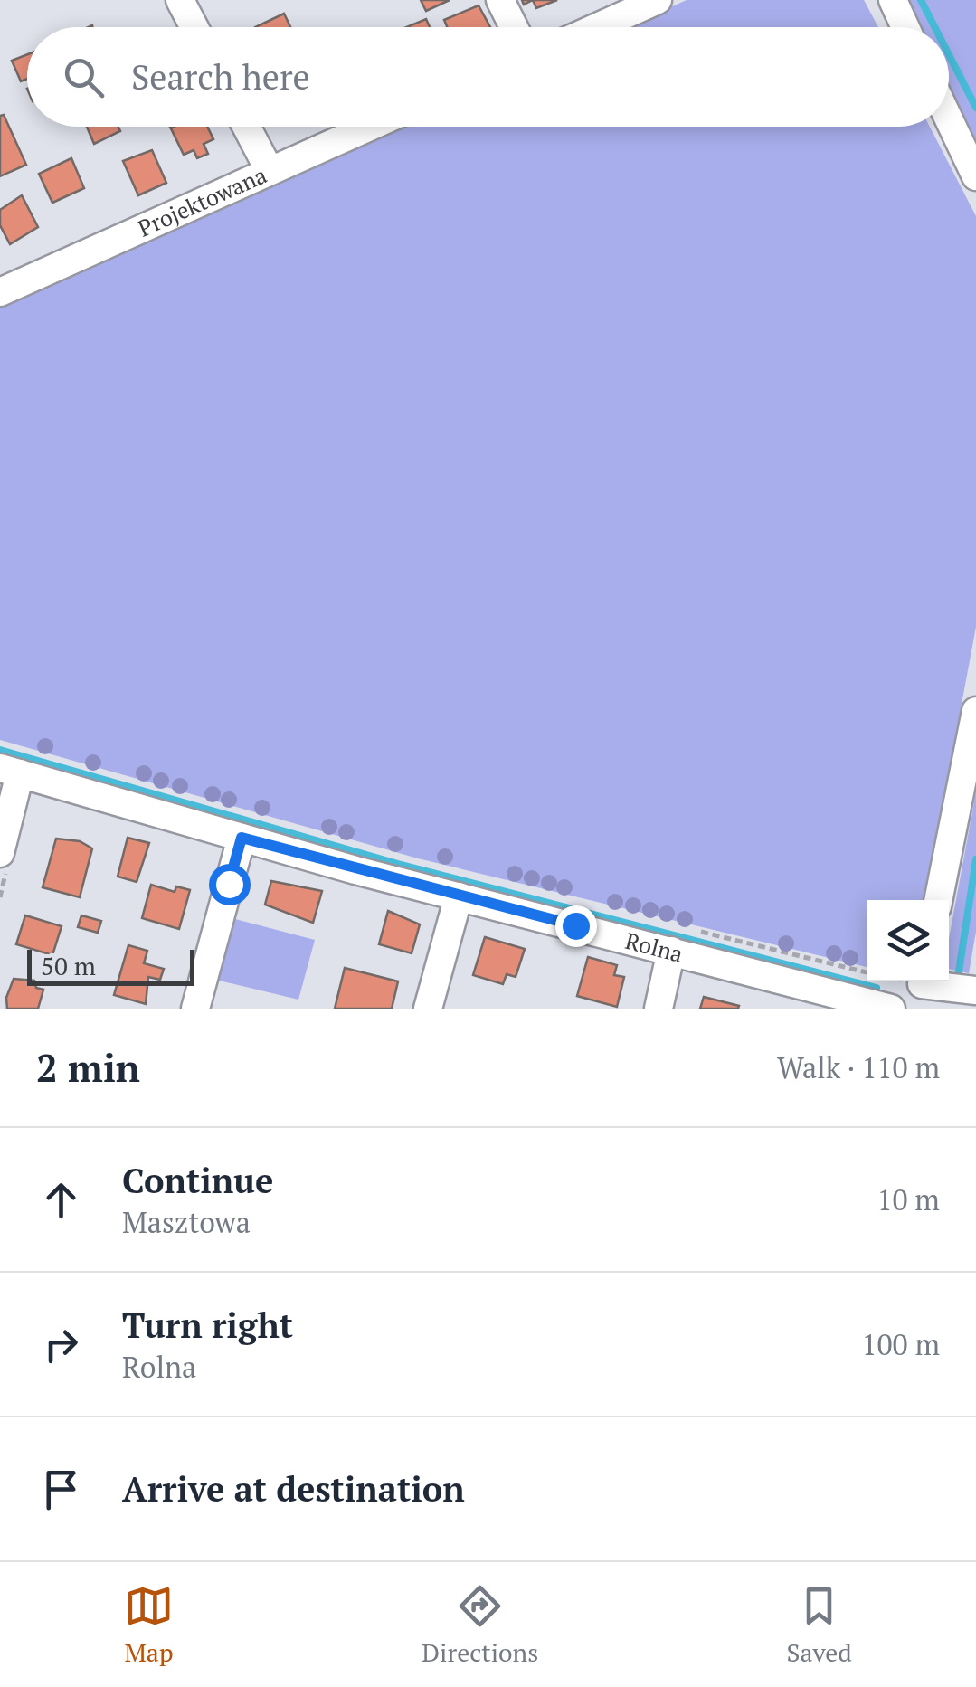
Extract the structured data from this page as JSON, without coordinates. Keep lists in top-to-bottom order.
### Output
{
  "streets": {
    "street": ["Projektowana", "Rolna"]
  },
  "scale_bar": "50 m",
  "page": {
    "search": "Search here",
    "scale": "50 m",
    "heading": ["2 min", "Walk · 110 m"],
    "list": [
      ["Continue", "Masztowa", "10 m"],
      ["Turn right", "Rolna", "100 m"],
      "Arrive at destination"
    ],
    "nav": ["Map", "Directions", "Saved"]
  }
}
